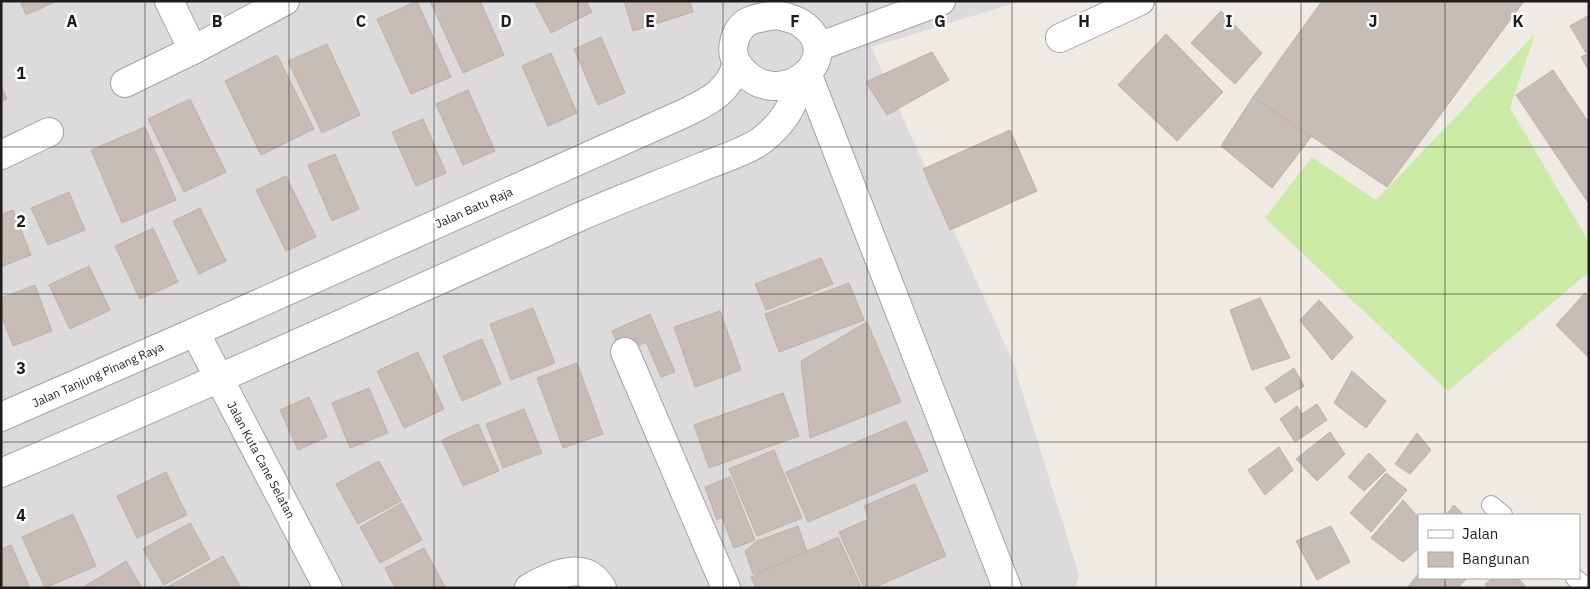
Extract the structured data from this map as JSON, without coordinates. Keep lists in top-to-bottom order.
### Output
{
  "streets": {
    "street": ["Jalan Batu Raja", "Jalan Tanjung Pinang Raya", "Jalan Kuta Cane Selatan"]
  },
  "crossings": [
    ["Jalan Batu Raja", "Jalan Tanjung Pinang Raya"],
    ["Jalan Batu Raja", "Jalan Kuta Cane Selatan"],
    ["Jalan Tanjung Pinang Raya", "Jalan Kuta Cane Selatan"]
  ],
  "legend": ["Jalan", "Bangunan"],
  "grid": {
    "columns": [
      "A",
      "B",
      "C",
      "D",
      "E",
      "F",
      "G",
      "H",
      "I",
      "J",
      "K"
    ],
    "rows": [
      "1",
      "2",
      "3",
      "4"
    ]
  }
}
